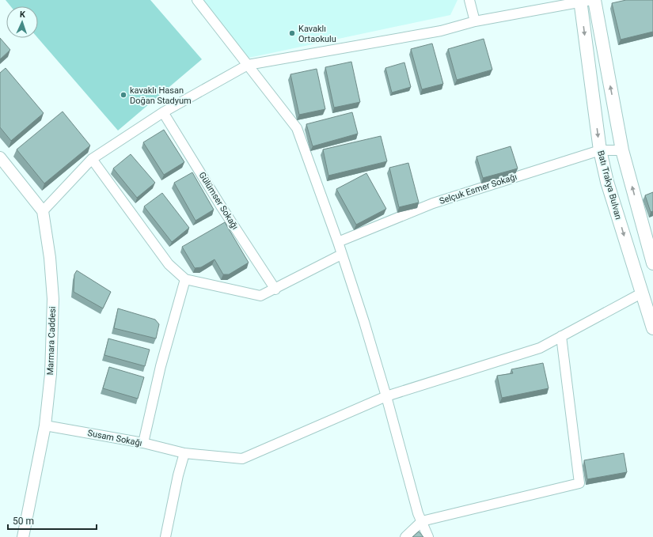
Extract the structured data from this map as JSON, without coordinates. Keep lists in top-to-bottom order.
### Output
{
  "streets": {
    "main road": ["Batı Trakya Bulvarı"],
    "street": [
      "Selçuk Esmer Sokağı",
      "Gülümser Sokağı",
      "Marmara Caddesi",
      "Susam Sokağı"
    ]
  },
  "crossings": [
    ["Batı Trakya Bulvarı", "Selçuk Esmer Sokağı"],
    ["Batı Trakya Bulvarı", "Susam Sokağı"],
    ["Marmara Caddesi", "Susam Sokağı"]
  ],
  "places": ["Kavaklı Ortaokulu", "kavaklı Hasan Doğan Stadyum"],
  "scale_bar": "50 m",
  "north": "top"
}
